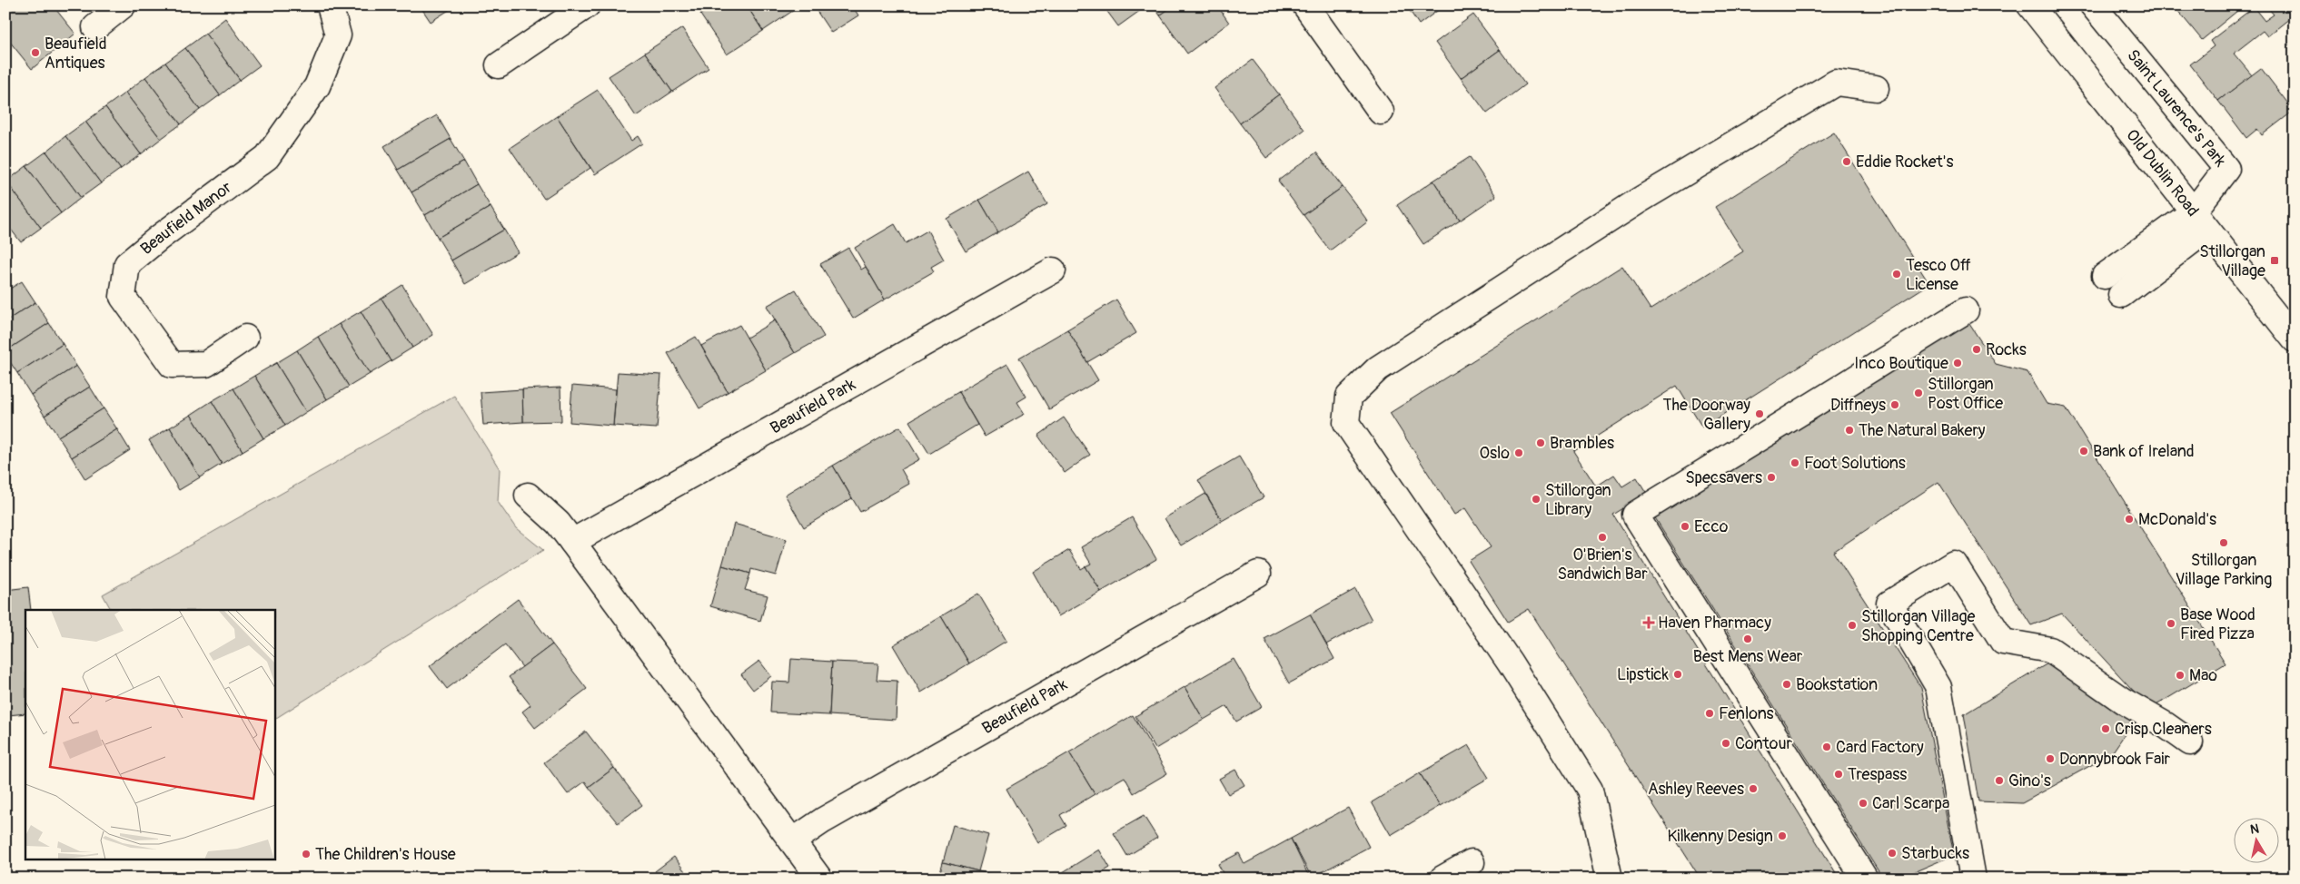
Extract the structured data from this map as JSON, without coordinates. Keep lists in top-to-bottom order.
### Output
{
  "streets": {
    "street": [
      "Saint Laurence's Park",
      "Old Dublin Road",
      "Beaufield Manor",
      "Beaufield Park"
    ]
  },
  "crossings": [
    ["Saint Laurence's Park", "Old Dublin Road"]
  ],
  "places": {
    "other": [
      "Beaufield Antiques",
      "Eddie Rocket's",
      "Tesco Off License",
      "Rocks",
      "Inco Boutique",
      "Stillorgan Post Office",
      "Diffneys",
      "The Doorway Gallery",
      "The Natural Bakery",
      "Brambles",
      "Bank of Ireland",
      "Oslo",
      "Foot Solutions",
      "Specsavers",
      "Stillorgan Library",
      "McDonald's",
      "Ecco",
      "O'Brien's Sandwich Bar",
      "Stillorgan Village Parking",
      "Base Wood Fired Pizza",
      "Stillorgan Village Shopping Centre",
      "Best Mens Wear",
      "Lipstick",
      "Mao",
      "Bookstation",
      "Fenlons",
      "Crisp Cleaners",
      "Contour",
      "Card Factory",
      "Donnybrook Fair",
      "Trespass",
      "Gino's",
      "Ashley Reeves",
      "Carl Scarpa",
      "Kilkenny Design",
      "Starbucks",
      "The Children's House"
    ],
    "transit": ["Stillorgan Village"],
    "health": ["Haven Pharmacy"]
  },
  "north": "top"
}
